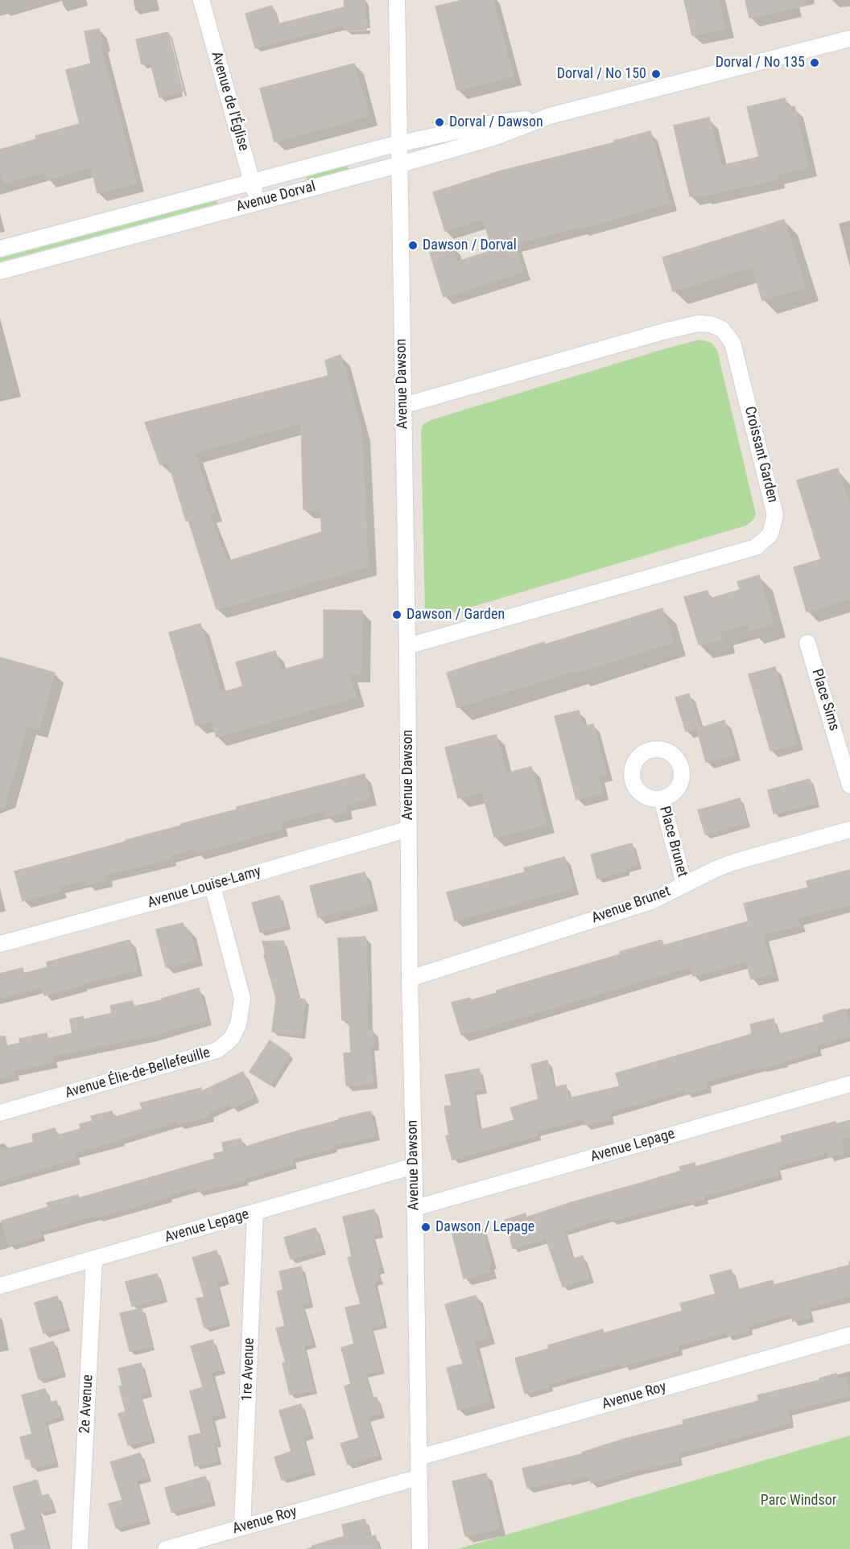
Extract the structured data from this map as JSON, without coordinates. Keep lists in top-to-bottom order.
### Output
{
  "streets": {
    "street": [
      "Avenue de l'Église",
      "Avenue Dorval",
      "Avenue Dawson",
      "Croissant Garden",
      "Place Sims",
      "Place Brunet",
      "Avenue Louise-Lamy",
      "Avenue Brunet",
      "Avenue Élie-de-Bellefeuille",
      "Avenue Lepage",
      "1re Avenue",
      "Avenue Roy",
      "2e Avenue"
    ]
  },
  "crossings": [
    ["Avenue de l'Église", "Avenue Dorval"],
    ["Avenue Dorval", "Avenue Dawson"],
    ["Avenue Dawson", "Croissant Garden"],
    ["Avenue Dawson", "Avenue Louise-Lamy"],
    ["Avenue Dawson", "Avenue Brunet"],
    ["Avenue Dawson", "Avenue Lepage"],
    ["Avenue Dawson", "Avenue Roy"],
    ["Place Brunet", "Avenue Brunet"],
    ["Avenue Louise-Lamy", "Avenue Élie-de-Bellefeuille"],
    ["Avenue Lepage", "1re Avenue"],
    ["Avenue Lepage", "2e Avenue"],
    ["1re Avenue", "Avenue Roy"]
  ],
  "parks": ["Parc Windsor"],
  "places": [
    "Dorval / No 135",
    "Dorval / No 150",
    "Dorval / Dawson",
    "Dawson / Dorval",
    "Dawson / Garden",
    "Dawson / Lepage"
  ]
}
